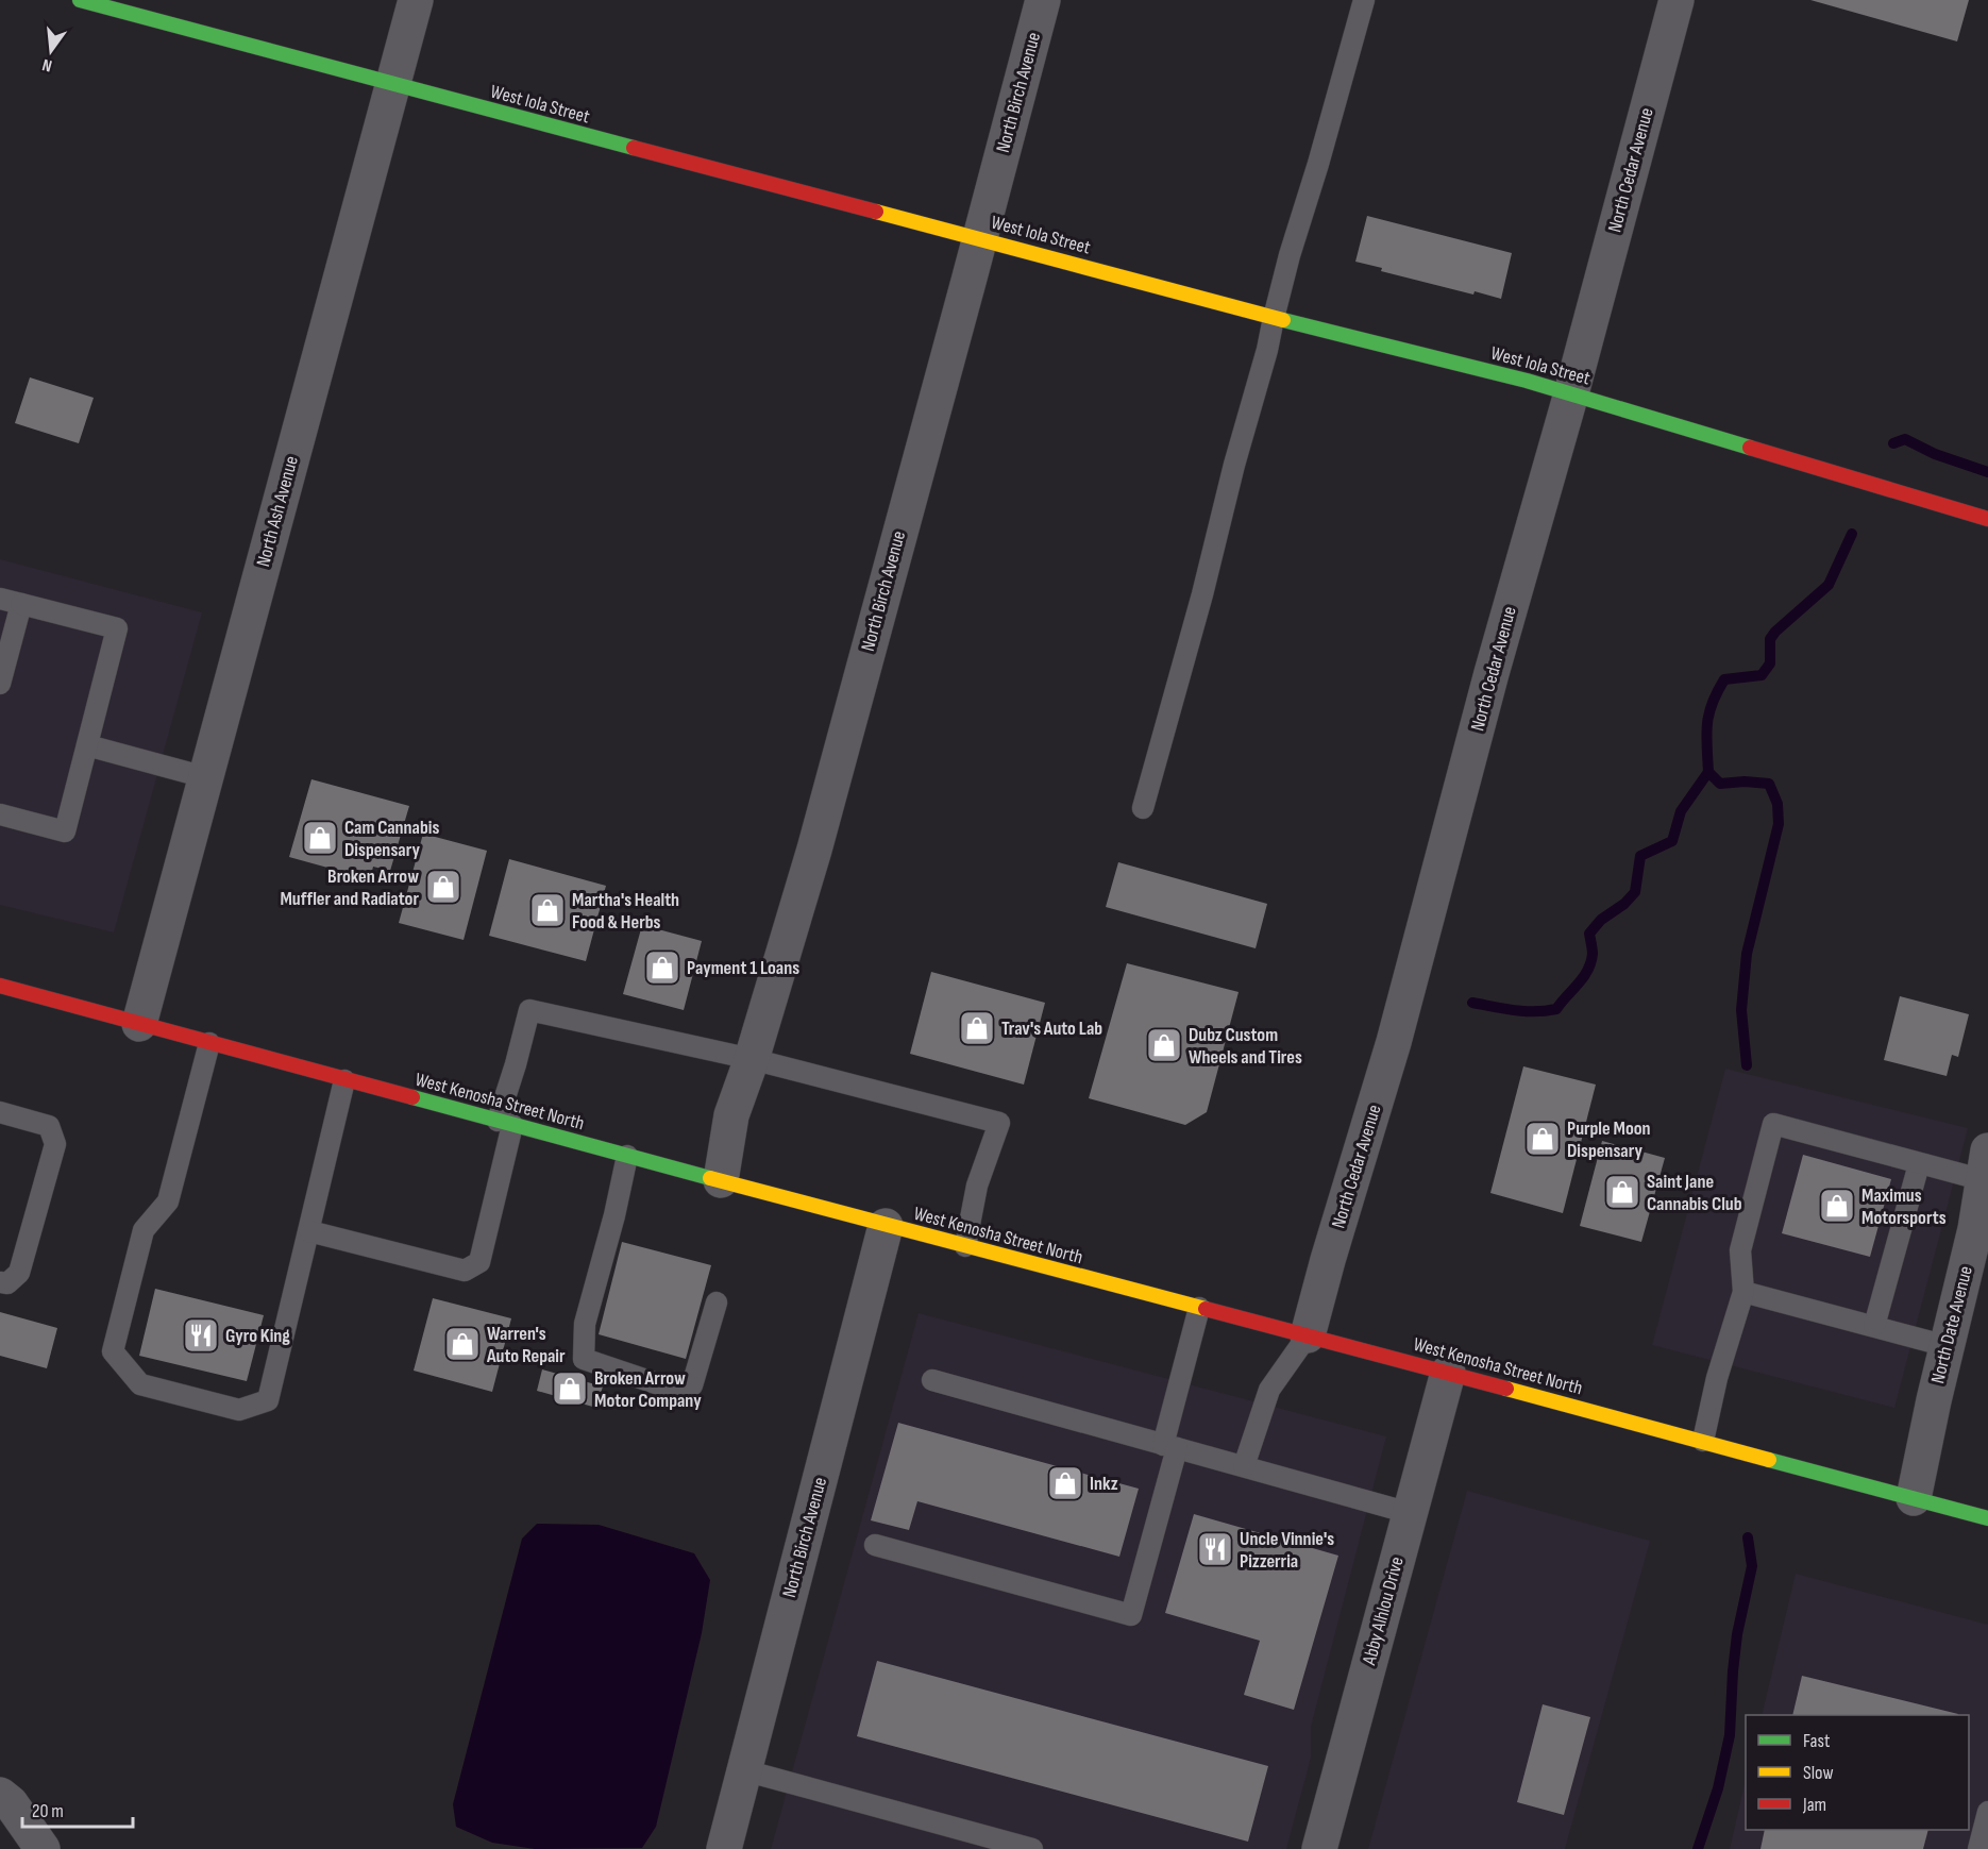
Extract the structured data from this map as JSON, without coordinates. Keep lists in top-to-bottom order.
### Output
{
  "streets": {
    "main road": ["West Iola Street", "West Kenosha Street North"],
    "street": [
      "North Birch Avenue",
      "North Cedar Avenue",
      "North Ash Avenue",
      "North Date Avenue",
      "Abby Alhlou Drive"
    ]
  },
  "crossings": [
    ["North Birch Avenue", "West Iola Street"],
    ["North Birch Avenue", "West Kenosha Street North"],
    ["West Iola Street", "North Cedar Avenue"],
    ["West Iola Street", "North Ash Avenue"],
    ["North Cedar Avenue", "West Kenosha Street North"],
    ["North Ash Avenue", "West Kenosha Street North"],
    ["West Kenosha Street North", "North Date Avenue"],
    ["West Kenosha Street North", "Abby Alhlou Drive"]
  ],
  "places": {
    "shop": [
      "Cam Cannabis Dispensary",
      "Broken Arrow Muffler and Radiator",
      "Martha's Health Food & Herbs",
      "Payment 1 Loans",
      "Trav's Auto Lab",
      "Dubz Custom Wheels and Tires",
      "Purple Moon Dispensary",
      "Saint Jane Cannabis Club",
      "Maximus Motorsports",
      "Warren's Auto Repair",
      "Broken Arrow Motor Company",
      "Inkz"
    ],
    "restaurant": ["Gyro King", "Uncle Vinnie's Pizzerria"]
  },
  "legend": ["Fast", "Slow", "Jam"],
  "scale_bar": "20 m",
  "north": "bottom"
}
